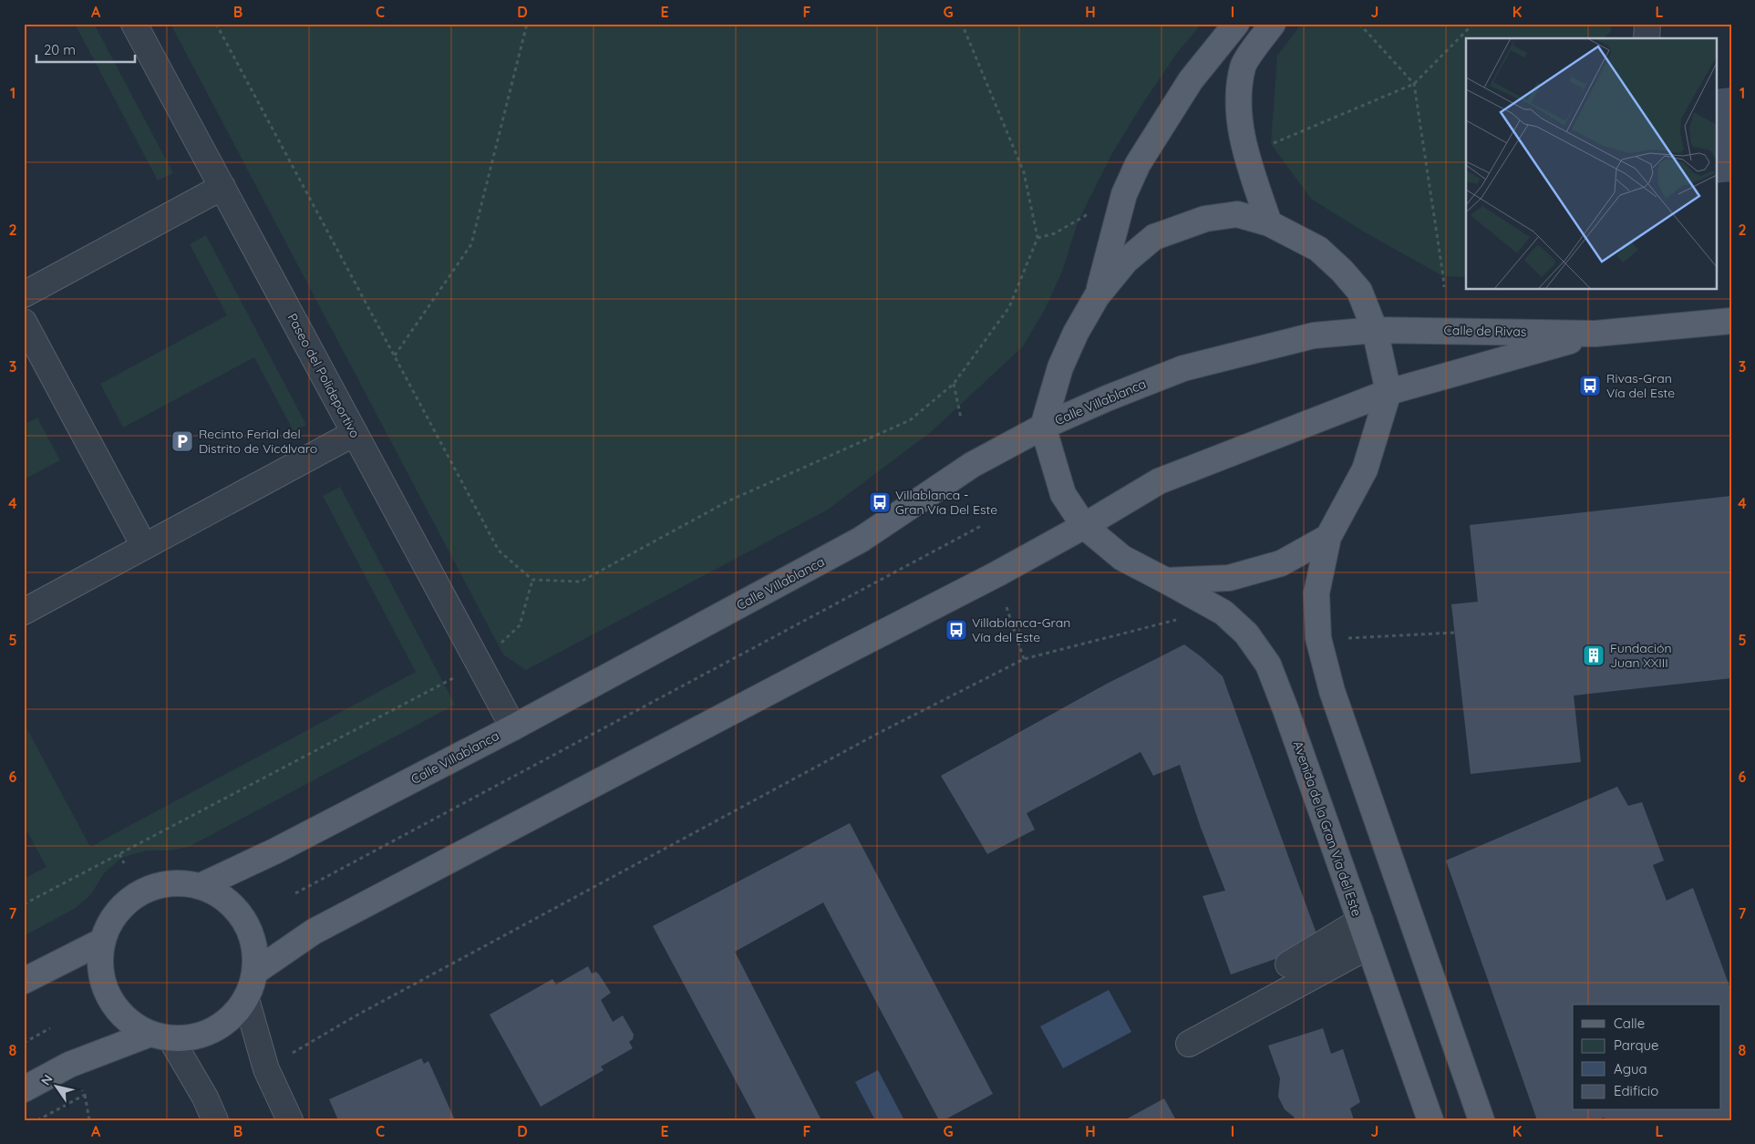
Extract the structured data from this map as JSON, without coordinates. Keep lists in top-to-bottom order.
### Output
{
  "streets": {
    "main road": ["Calle de Rivas", "Calle Villablanca", "Avenida de la Gran Vía del Este"],
    "street": ["Paseo del Polideportivo"]
  },
  "crossings": [
    ["Calle de Rivas", "Calle Villablanca"],
    ["Paseo del Polideportivo", "Calle Villablanca"],
    ["Calle Villablanca", "Avenida de la Gran Vía del Este"]
  ],
  "places": {
    "bus stop": ["Rivas-Gran Vía del Este", "Villablanca - Gran Vía Del Este", "Villablanca-Gran Vía del Este"],
    "parking": ["Recinto Ferial del Distrito de Vicálvaro"],
    "building": ["Fundación Juan XXIII"]
  },
  "legend": [
    "Calle",
    "Parque",
    "Agua",
    "Edificio"
  ],
  "scale_bar": "20 m",
  "north": "top left",
  "grid": {
    "columns": [
      "A",
      "B",
      "C",
      "D",
      "E",
      "F",
      "G",
      "H",
      "I",
      "J",
      "K",
      "L"
    ],
    "rows": [
      "1",
      "2",
      "3",
      "4",
      "5",
      "6",
      "7",
      "8"
    ]
  }
}
